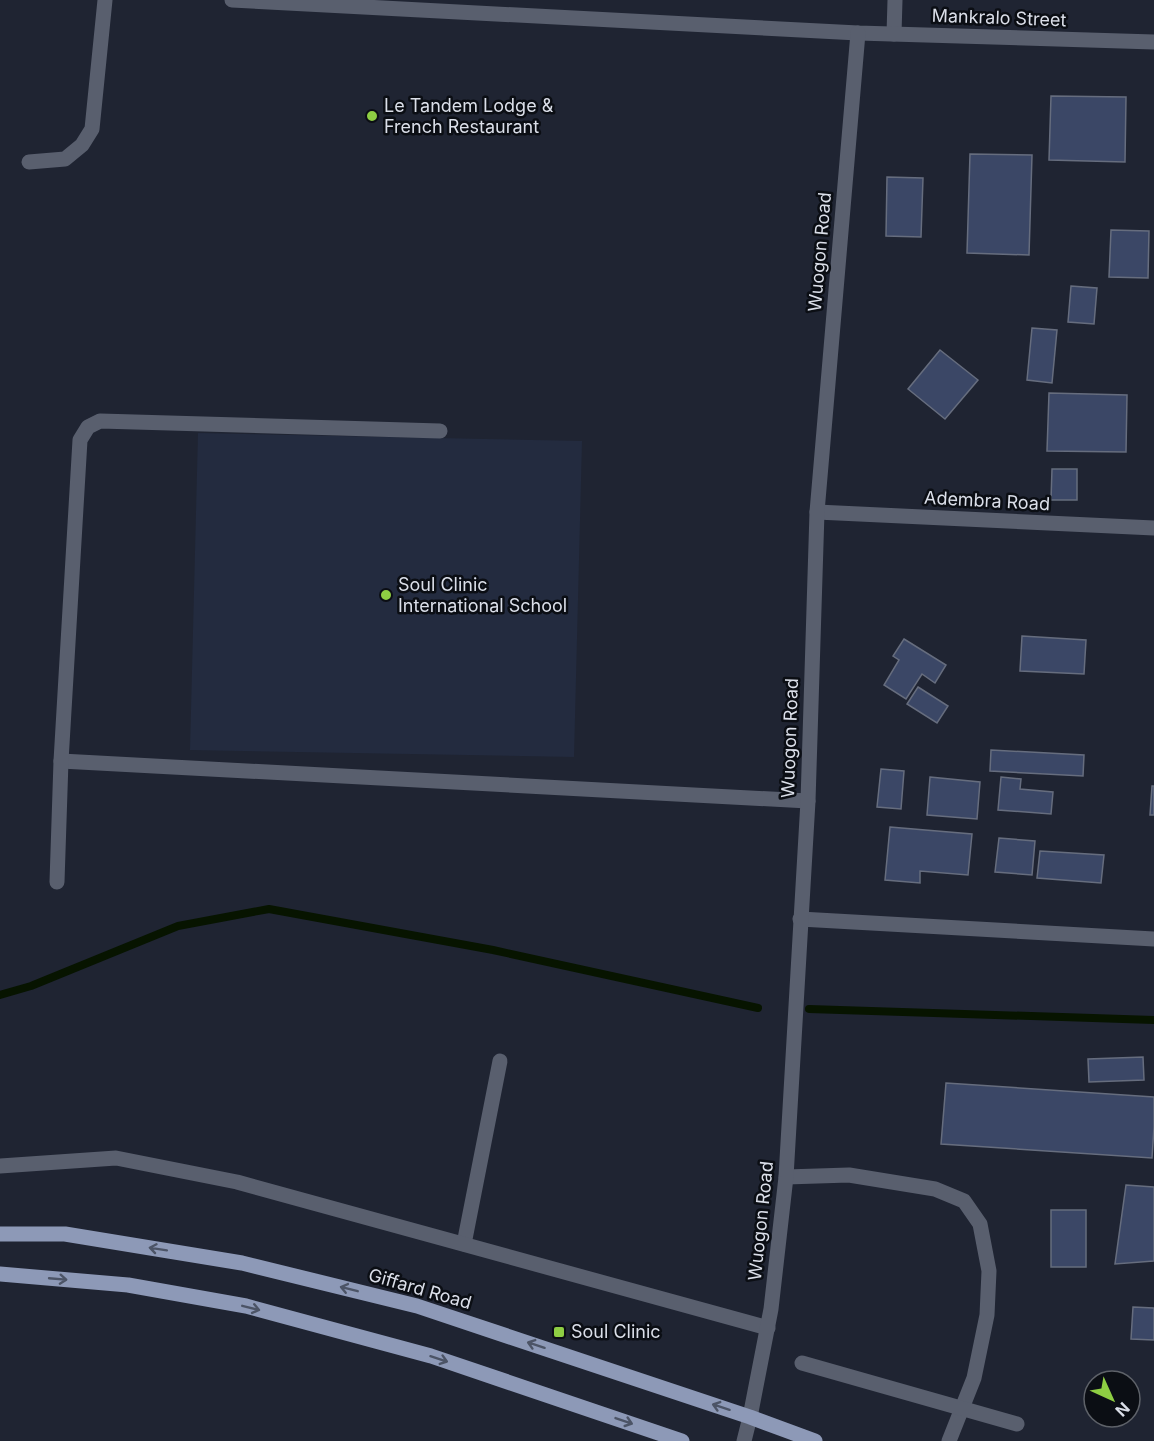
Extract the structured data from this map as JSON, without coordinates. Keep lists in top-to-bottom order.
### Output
{
  "streets": {
    "main road": ["Giffard Road"],
    "street": ["Mankralo Street", "Wuogon Road", "Adembra Road"]
  },
  "crossings": [
    ["Mankralo Street", "Wuogon Road"],
    ["Wuogon Road", "Adembra Road"],
    ["Wuogon Road", "Giffard Road"]
  ],
  "places": {
    "other": ["Le Tandem Lodge & French Restaurant", "Soul Clinic International School"],
    "transit": ["Soul Clinic"]
  },
  "north": "bottom right"
}
